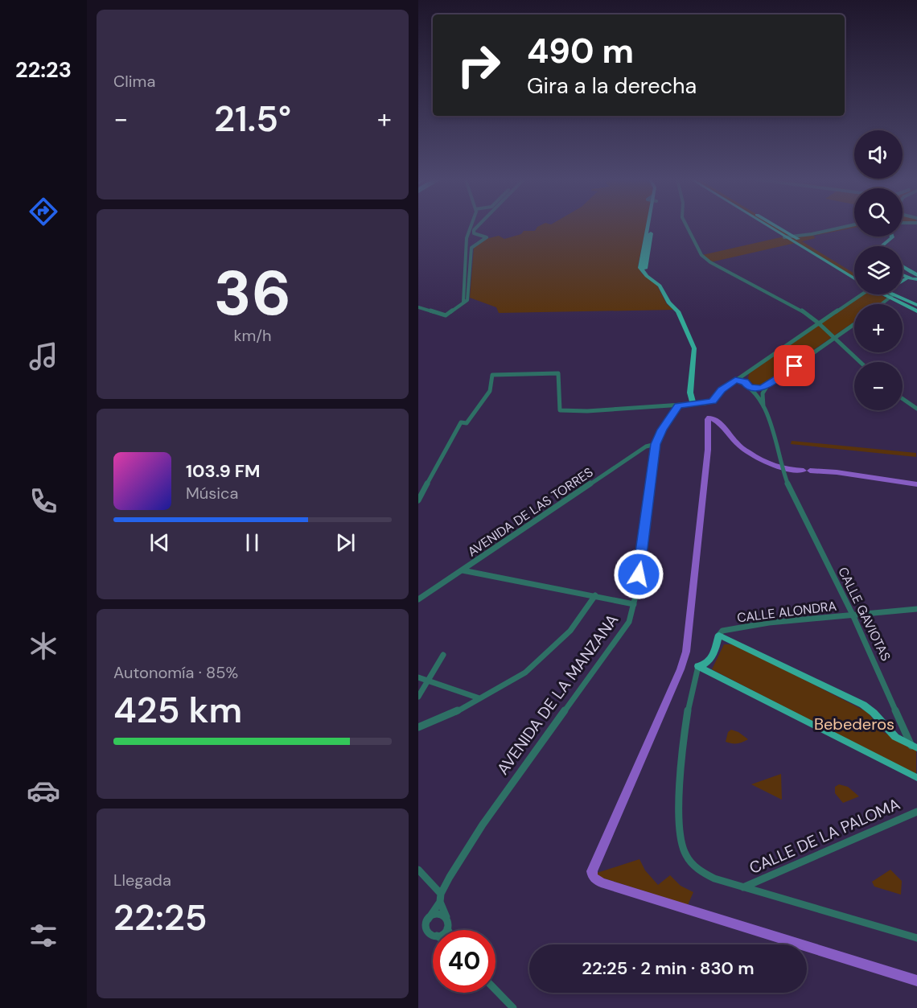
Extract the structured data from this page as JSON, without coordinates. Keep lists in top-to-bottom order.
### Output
{
  "streets": {
    "street": [
      "AVENIDA DE LAS TORRES",
      "CALLE ALONDRA",
      "CALLE GAVIOTAS",
      "AVENIDA DE LA MANZANA",
      "CALLE DE LA PALOMA"
    ]
  },
  "crossings": [
    ["AVENIDA DE LAS TORRES", "AVENIDA DE LA MANZANA"],
    ["CALLE ALONDRA", "CALLE GAVIOTAS"]
  ],
  "parks": ["Bebederos"],
  "page": {
    "tabs": "22:23",
    "tile": [
      "Clima",
      ["36", "km/h"],
      ["Autonomía · 85%", "425 km"],
      ["Llegada", "22:25"]
    ],
    "turn": ["490 m", "Gira a la derecha"],
    "heat": ["−", "21.5°", "+"],
    "map_buttons": ["+", "−"],
    "song": ["103.9 FM", "Música"],
    "limit": "40",
    "trip": "22:25 · 2 min · 830 m"
  }
}
